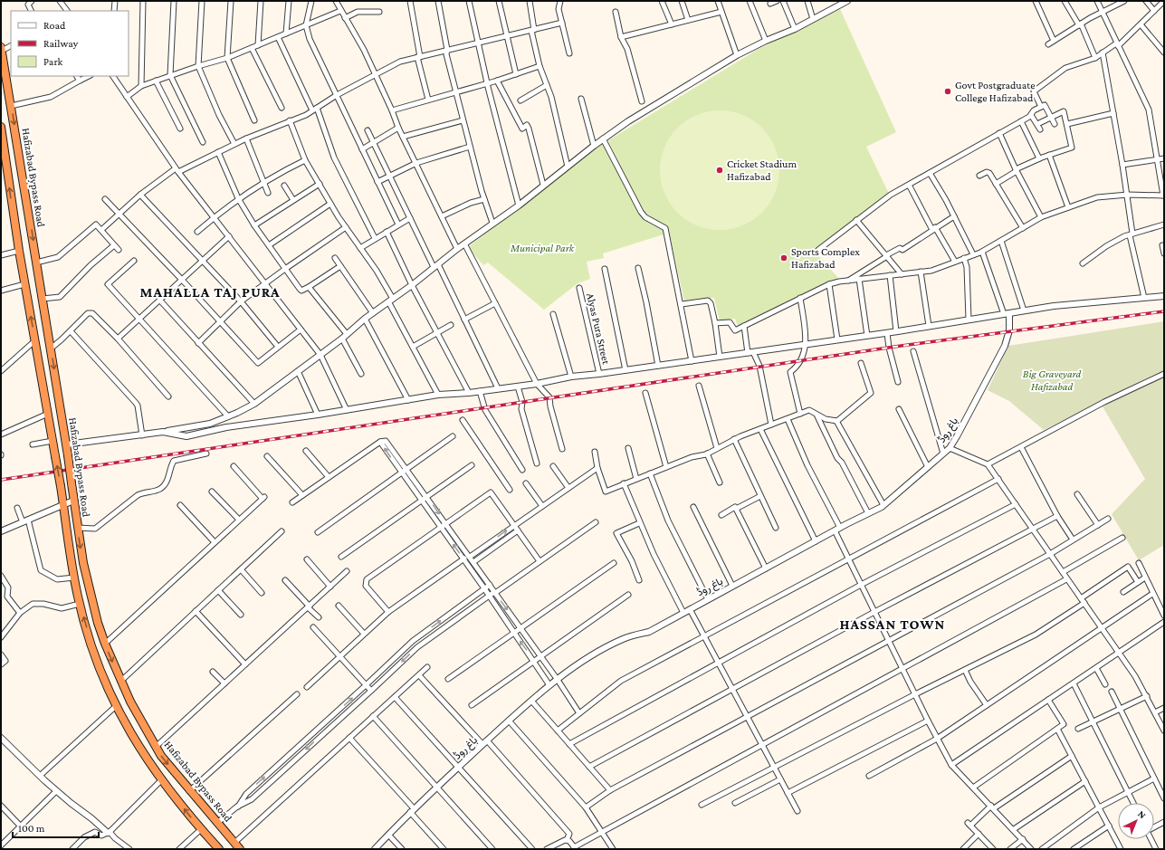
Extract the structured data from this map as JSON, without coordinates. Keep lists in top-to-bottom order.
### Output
{
  "streets": {
    "highway": ["Hafizabad Bypass Road"],
    "street": ["Alyas Pura Street", "باغ روڈ"]
  },
  "districts": ["MAHALLA TAJ PURA", "HASSAN TOWN"],
  "parks": ["Municipal Park", "Big Graveyard Hafizabad"],
  "places": ["Govt Postgraduate College Hafizabad", "Cricket Stadium Hafizabad", "Sports Complex Hafizabad"],
  "legend": ["Road", "Railway", "Park"],
  "scale_bar": "100 m",
  "north": "top right"
}
